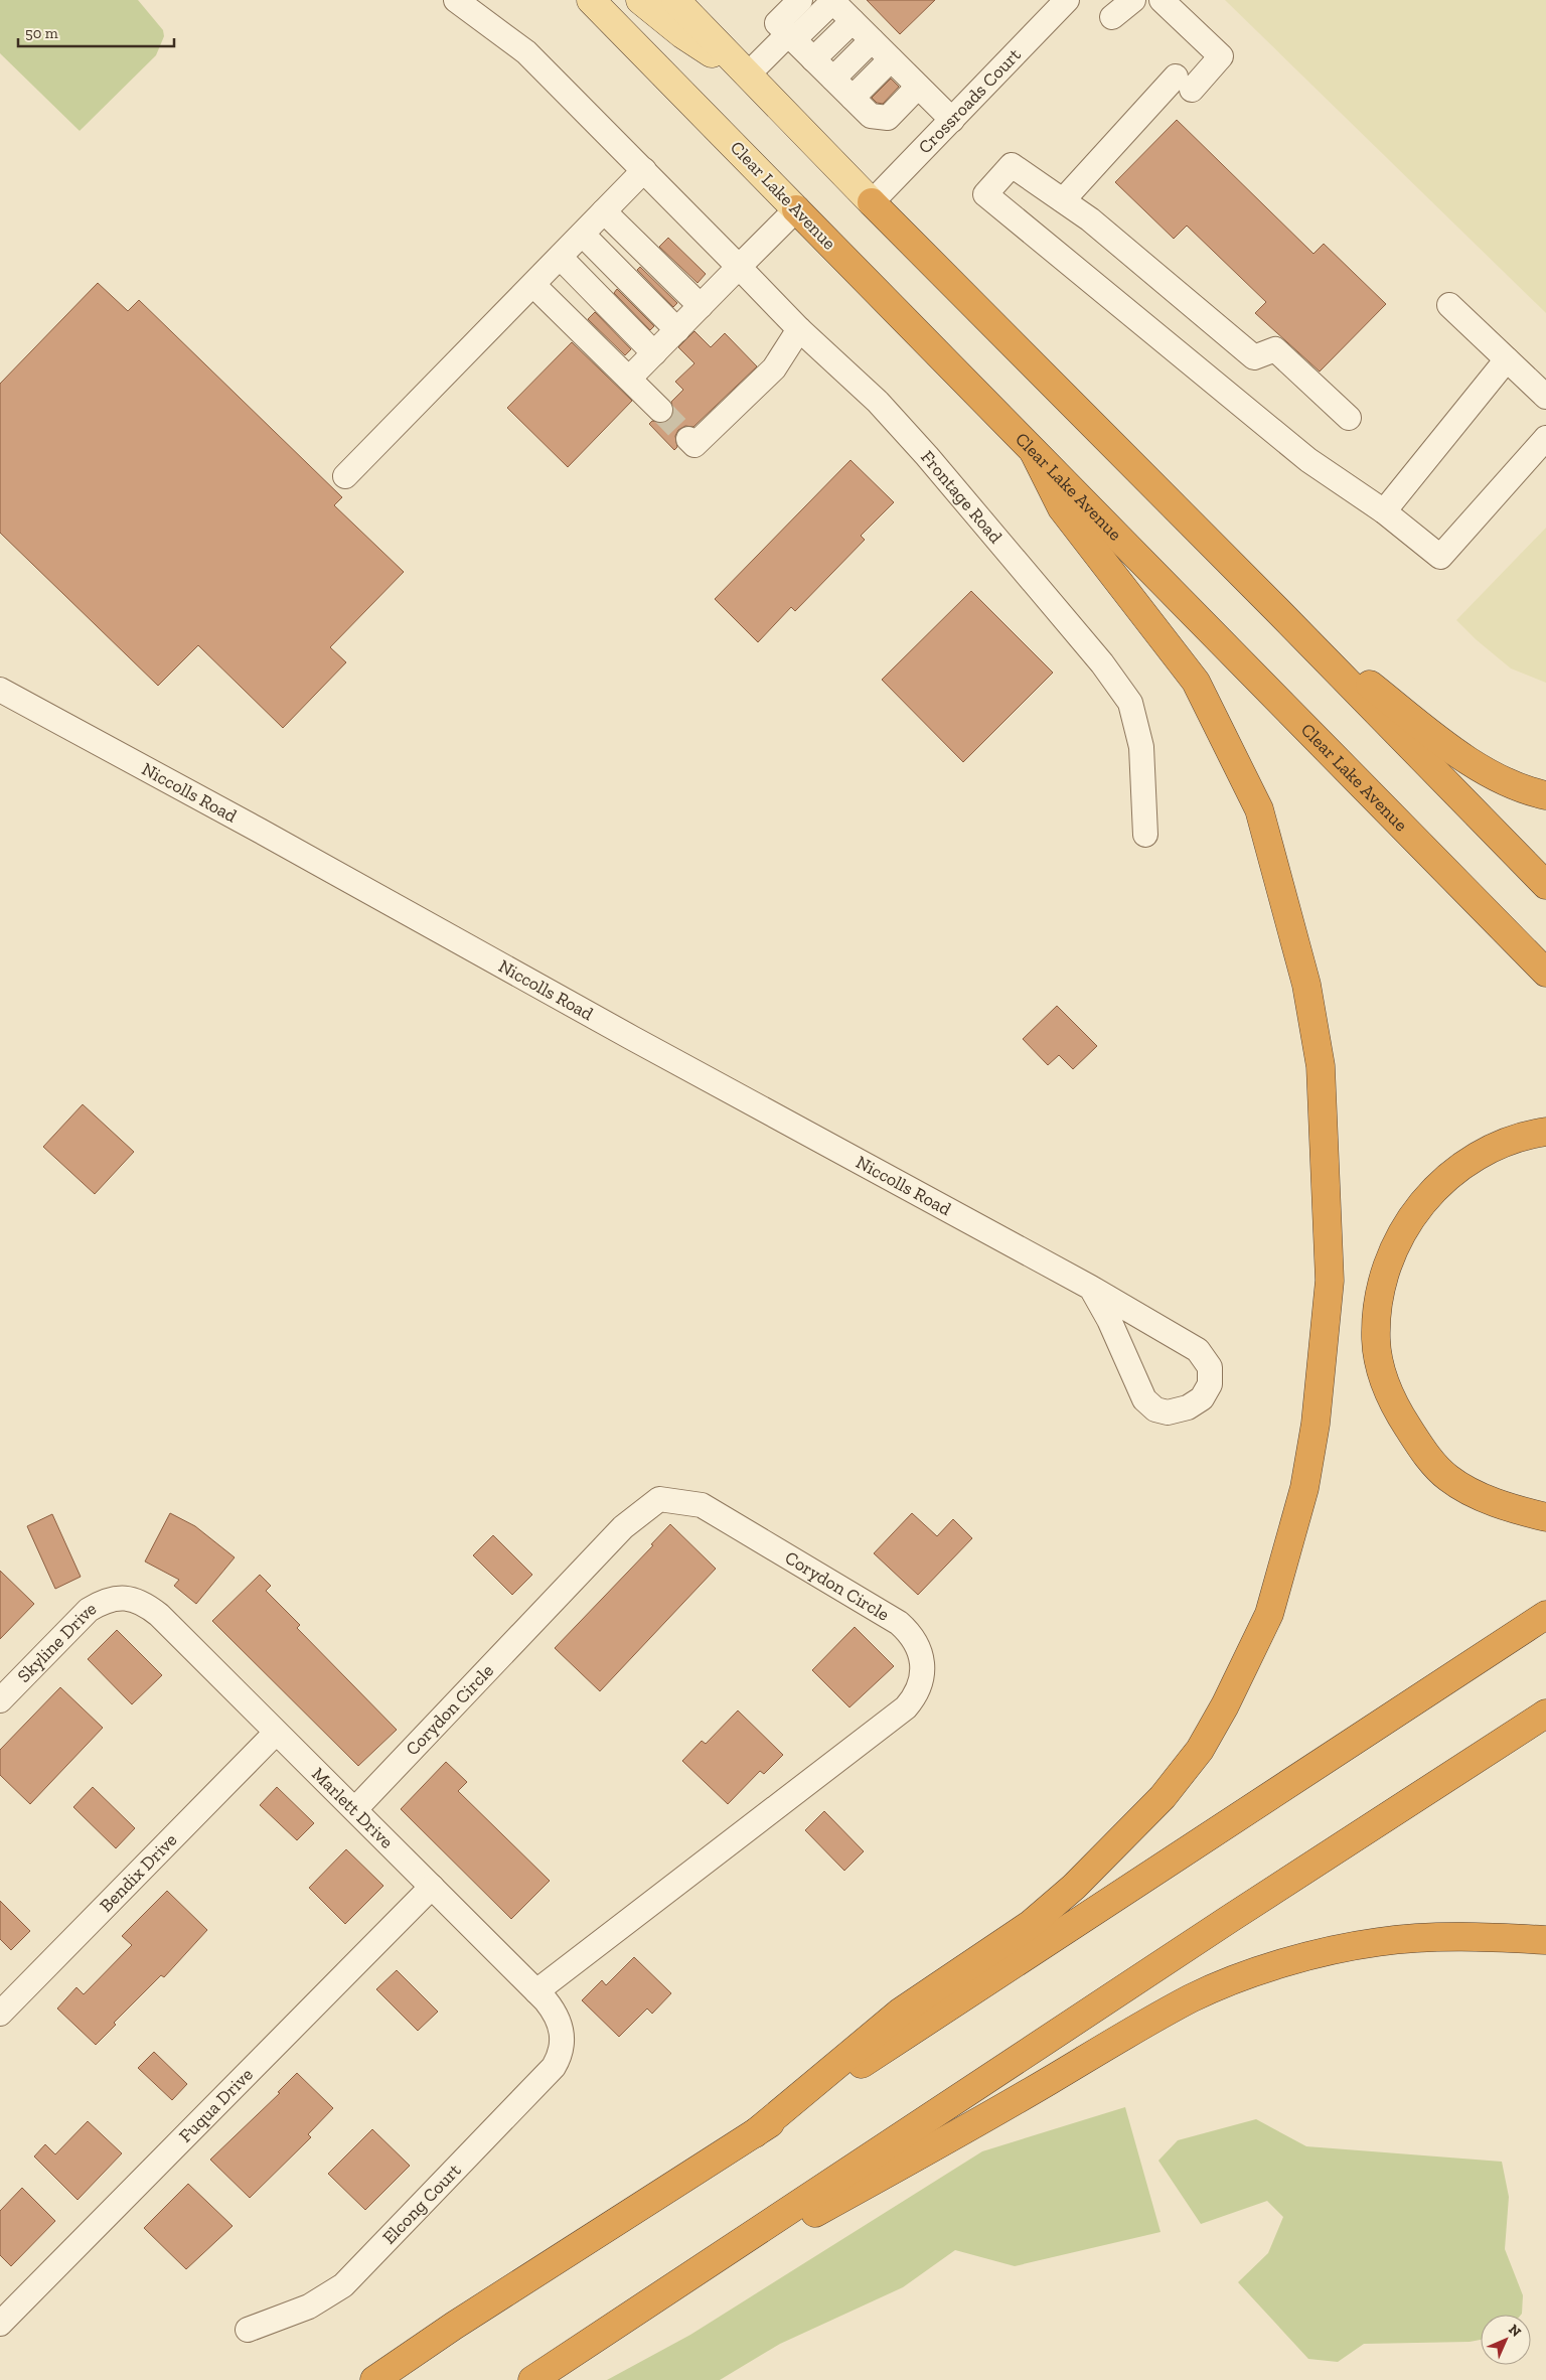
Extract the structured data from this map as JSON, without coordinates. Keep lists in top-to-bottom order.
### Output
{
  "streets": {
    "highway": ["Clear Lake Avenue"],
    "street": [
      "Crossroads Court",
      "Frontage Road",
      "Niccolls Road",
      "Corydon Circle",
      "Skyline Drive",
      "Marlett Drive",
      "Bendix Drive",
      "Fuqua Drive",
      "Elcong Court"
    ]
  },
  "crossings": [
    ["Corydon Circle", "Marlett Drive"],
    ["Skyline Drive", "Marlett Drive"],
    ["Marlett Drive", "Bendix Drive"],
    ["Marlett Drive", "Fuqua Drive"],
    ["Marlett Drive", "Elcong Court"]
  ],
  "scale_bar": "50 m",
  "north": "top right"
}
